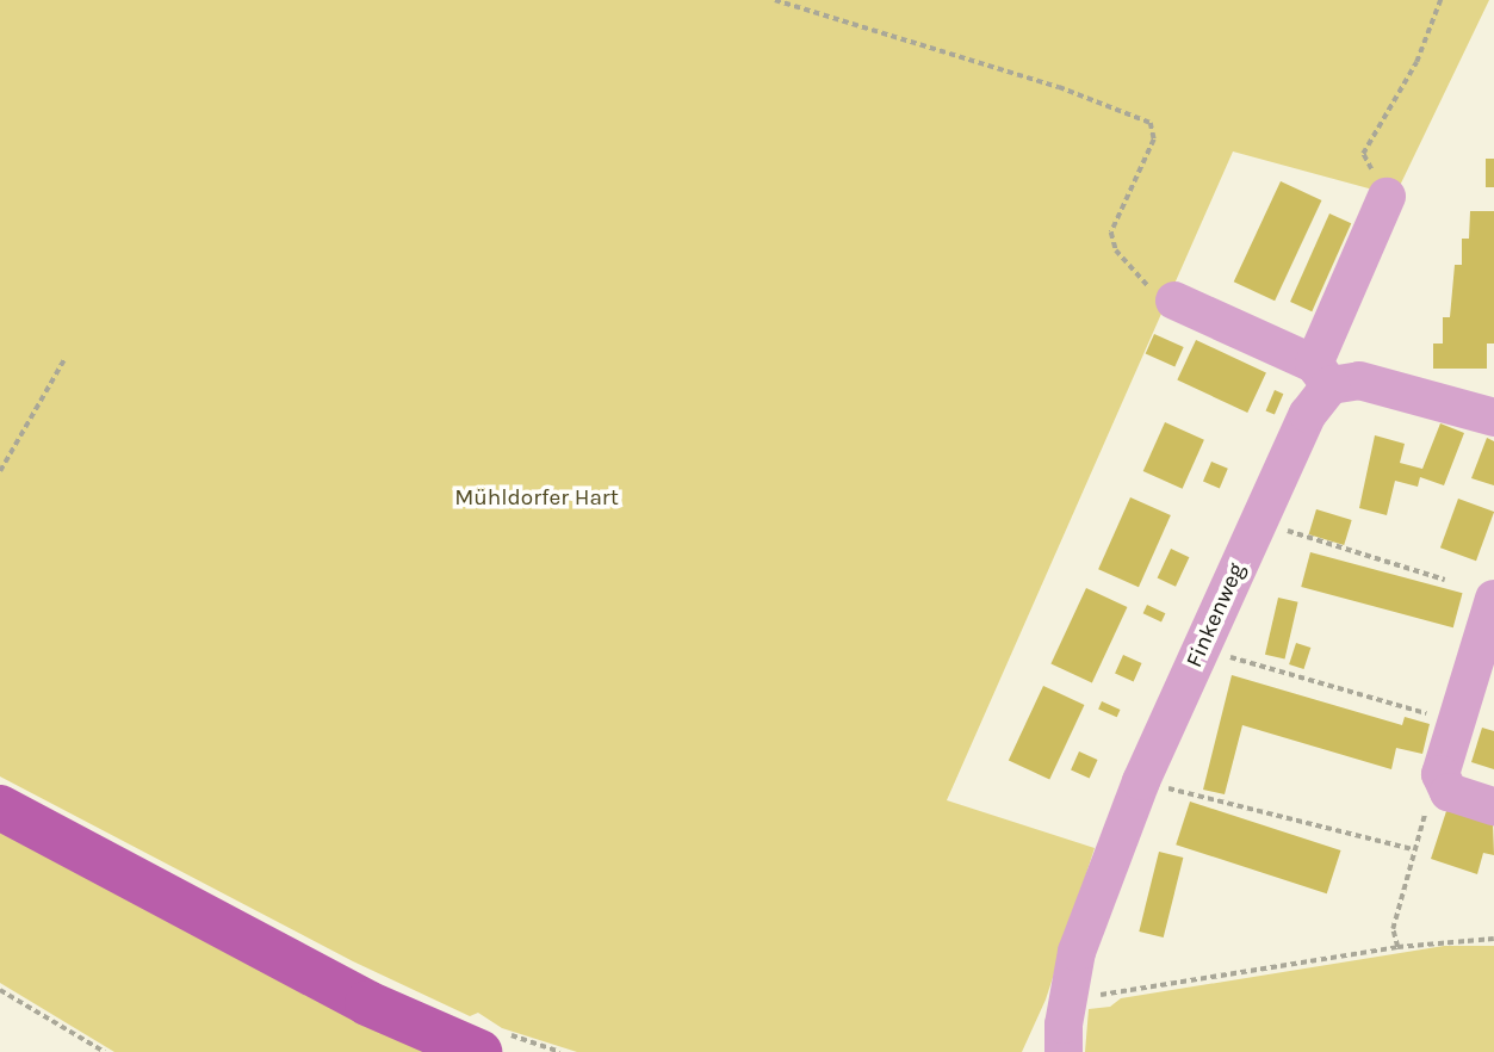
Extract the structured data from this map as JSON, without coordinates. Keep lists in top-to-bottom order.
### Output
{
  "streets": {
    "street": ["Finkenweg"]
  },
  "parks": ["Mühldorfer Hart"]
}
